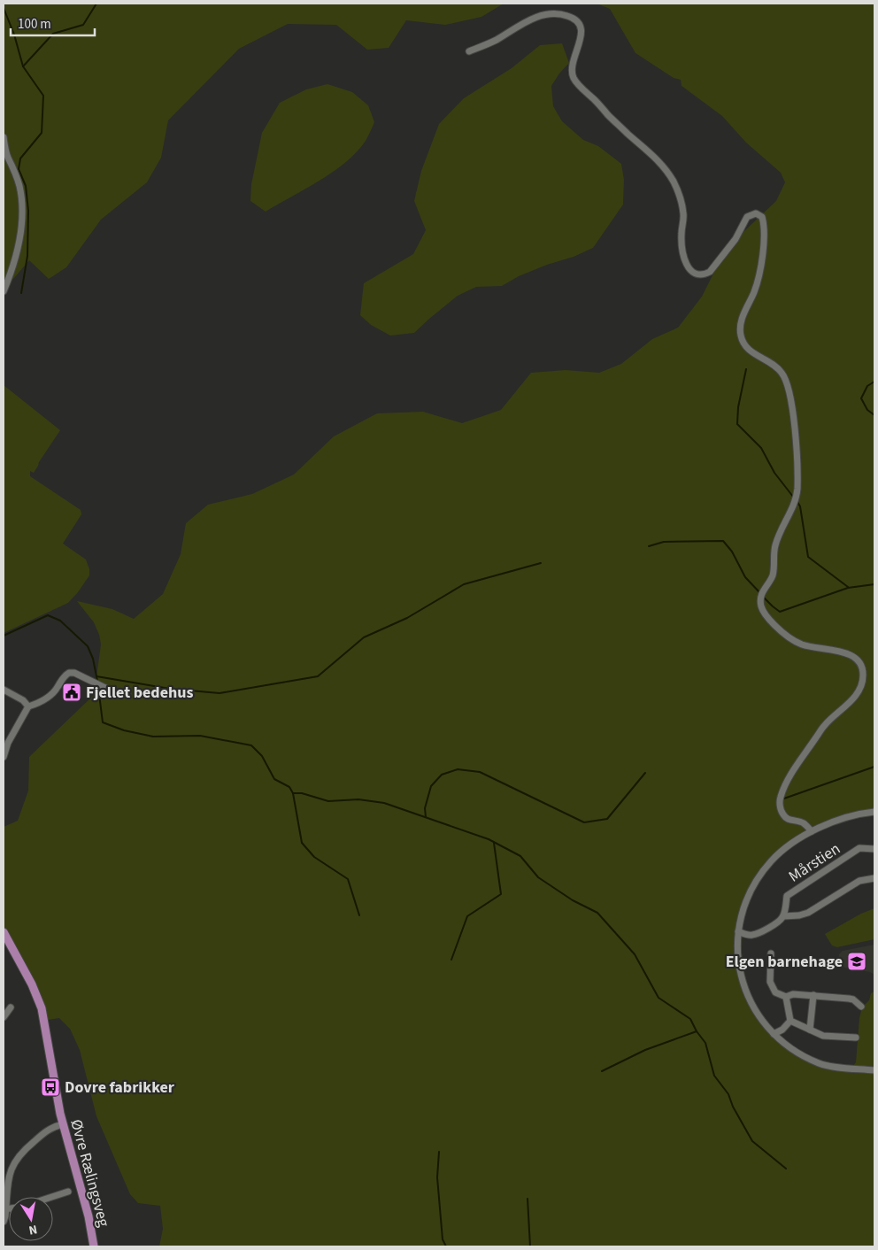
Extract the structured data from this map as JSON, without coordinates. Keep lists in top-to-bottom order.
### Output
{
  "streets": {
    "main road": ["Øvre Rælingsveg"],
    "street": ["Mårstien"]
  },
  "places": {
    "public building": ["Fjellet bedehus"],
    "school or university": ["Elgen barnehage"],
    "bus stop": ["Dovre fabrikker"]
  },
  "scale_bar": "100 m",
  "north": "bottom"
}
